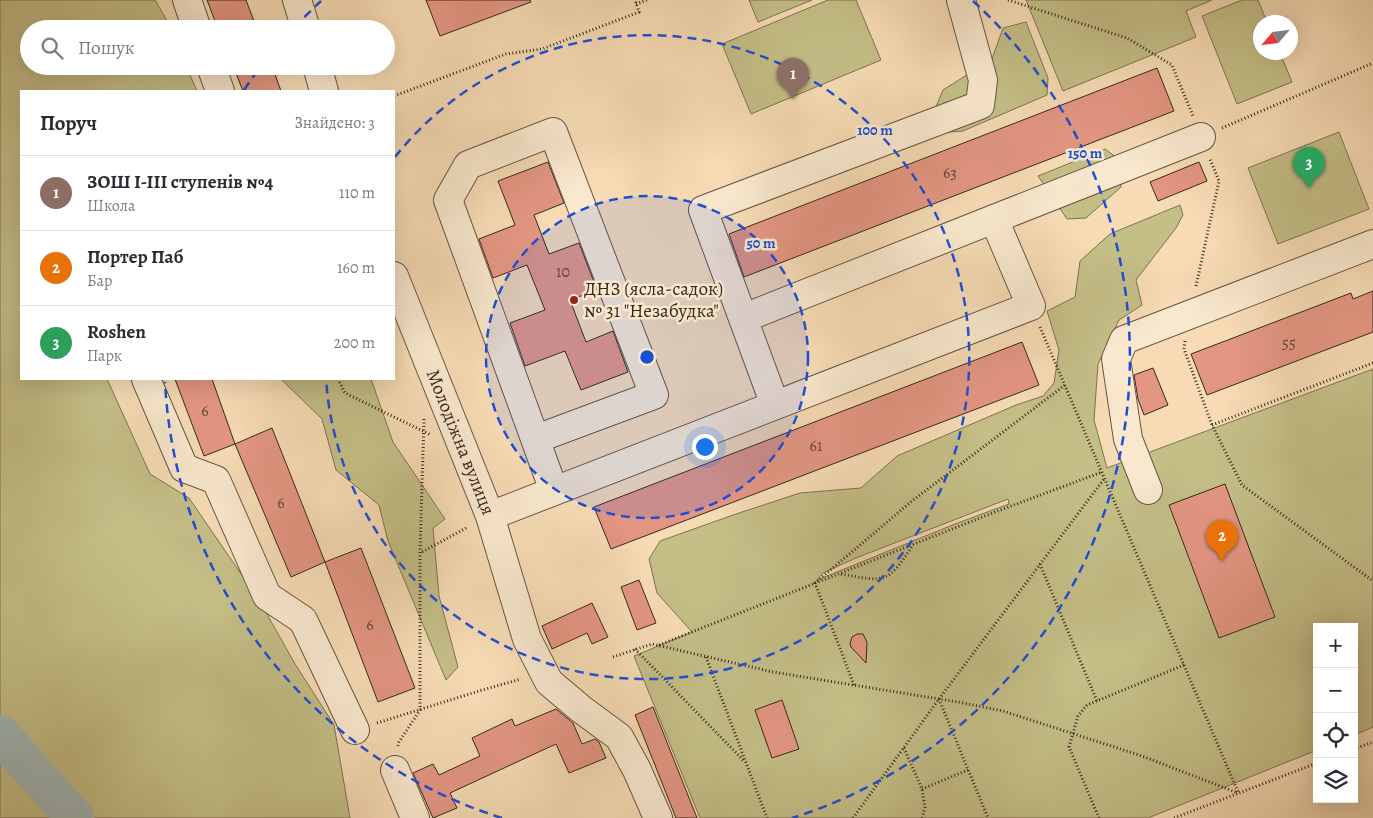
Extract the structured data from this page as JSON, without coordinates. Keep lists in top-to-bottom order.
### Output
{
  "streets": {
    "street": ["Молодіжна вулиця"]
  },
  "places": ["ДНЗ (ясла-садок) № 31 \"Незабудка\""],
  "house_numbers": [
    "63",
    "10",
    "55",
    "6",
    "61",
    "6",
    "6"
  ],
  "north": "bottom left",
  "page": {
    "search": "Пошук",
    "pins": ["1", "3", "2"],
    "heading": ["Поруч", "Знайдено: 3"],
    "list": [
      {
        "mark": "1",
        "name": "ЗОШ І-ІІІ ступенів №4",
        "note": "Школа",
        "value": "110 m"
      },
      {
        "mark": "2",
        "name": "Портер Паб",
        "note": "Бар",
        "value": "160 m"
      },
      {
        "mark": "3",
        "name": "Roshen",
        "note": "Парк",
        "value": "200 m"
      }
    ],
    "map_buttons": ["+", "−"]
  },
  "rings": ["100 m", "150 m", "50 m"]
}
